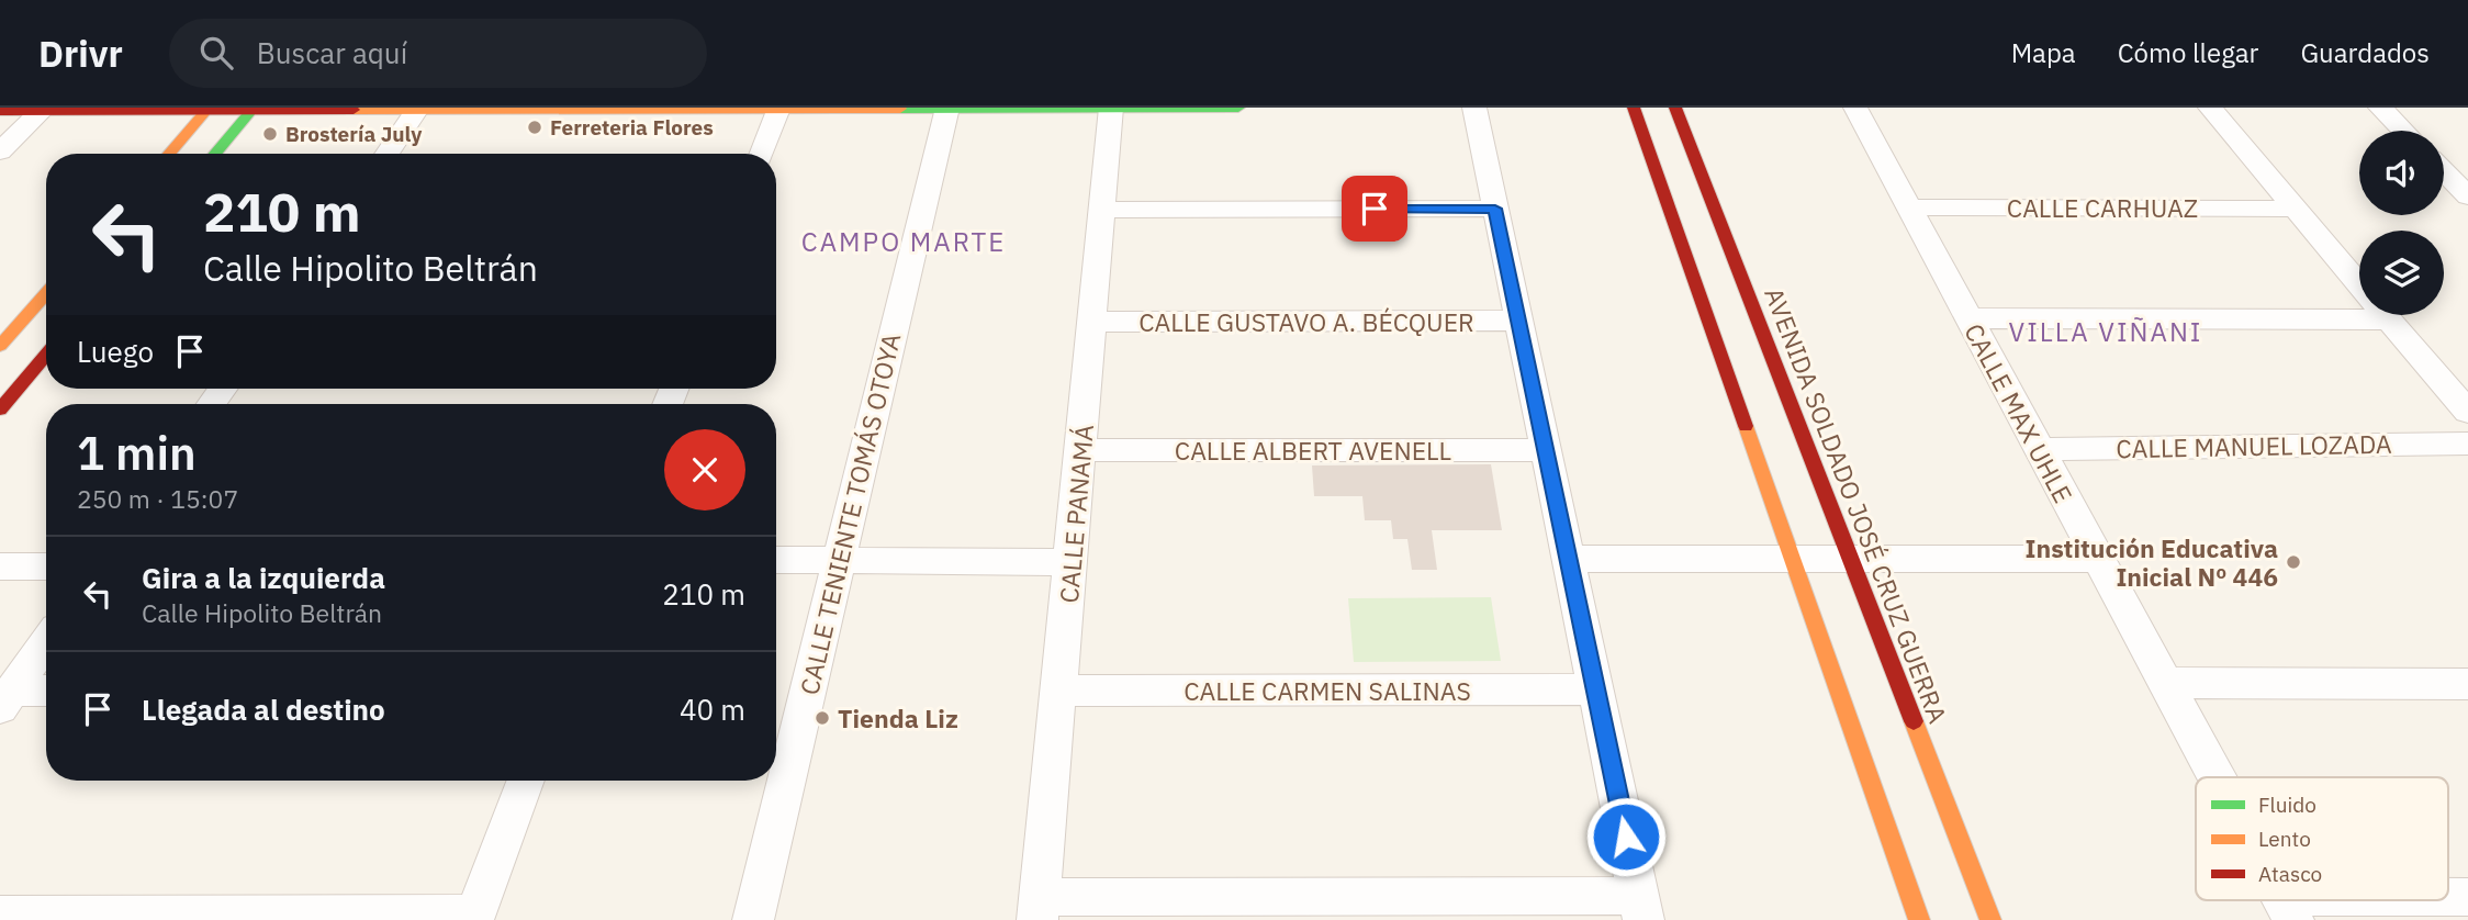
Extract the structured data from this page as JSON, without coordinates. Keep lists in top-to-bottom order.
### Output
{
  "streets": {
    "street": [
      "CALLE CARHUAZ",
      "CALLE GUSTAVO A. BÉCQUER",
      "CALLE MAX UHLE",
      "CALLE MANUEL LOZADA",
      "CALLE ALBERT AVENELL",
      "AVENIDA SOLDADO JOSÉ CRUZ GUERRA",
      "CALLE TENIENTE TOMÁS OTOYA",
      "CALLE PANAMÁ",
      "CALLE CARMEN SALINAS"
    ]
  },
  "crossings": [
    ["CALLE CARHUAZ", "CALLE MAX UHLE"],
    ["CALLE GUSTAVO A. BÉCQUER", "CALLE PANAMÁ"],
    ["CALLE MAX UHLE", "CALLE MANUEL LOZADA"],
    ["CALLE ALBERT AVENELL", "CALLE PANAMÁ"],
    ["CALLE PANAMÁ", "CALLE CARMEN SALINAS"]
  ],
  "districts": ["CAMPO MARTE", "VILLA VIÑANI"],
  "places": [
    "Ferreteria Flores",
    "Brostería July",
    "Institución Educativa Inicial Nº 446",
    "Tienda Liz"
  ],
  "legend": ["Fluido", "Lento", "Atasco"],
  "page": {
    "header": "Drivr",
    "search": "Buscar aquí",
    "nav": ["Mapa", "Cómo llegar", "Guardados"],
    "turn": ["210 m", "Calle Hipolito Beltrán"],
    "then": "Luego",
    "heading": ["1 min", "250 m · 15:07"],
    "list": [
      {
        "name": "Gira a la izquierda",
        "note": "Calle Hipolito Beltrán",
        "value": "210 m"
      },
      {
        "name": "Llegada al destino",
        "value": "40 m"
      }
    ]
  }
}
